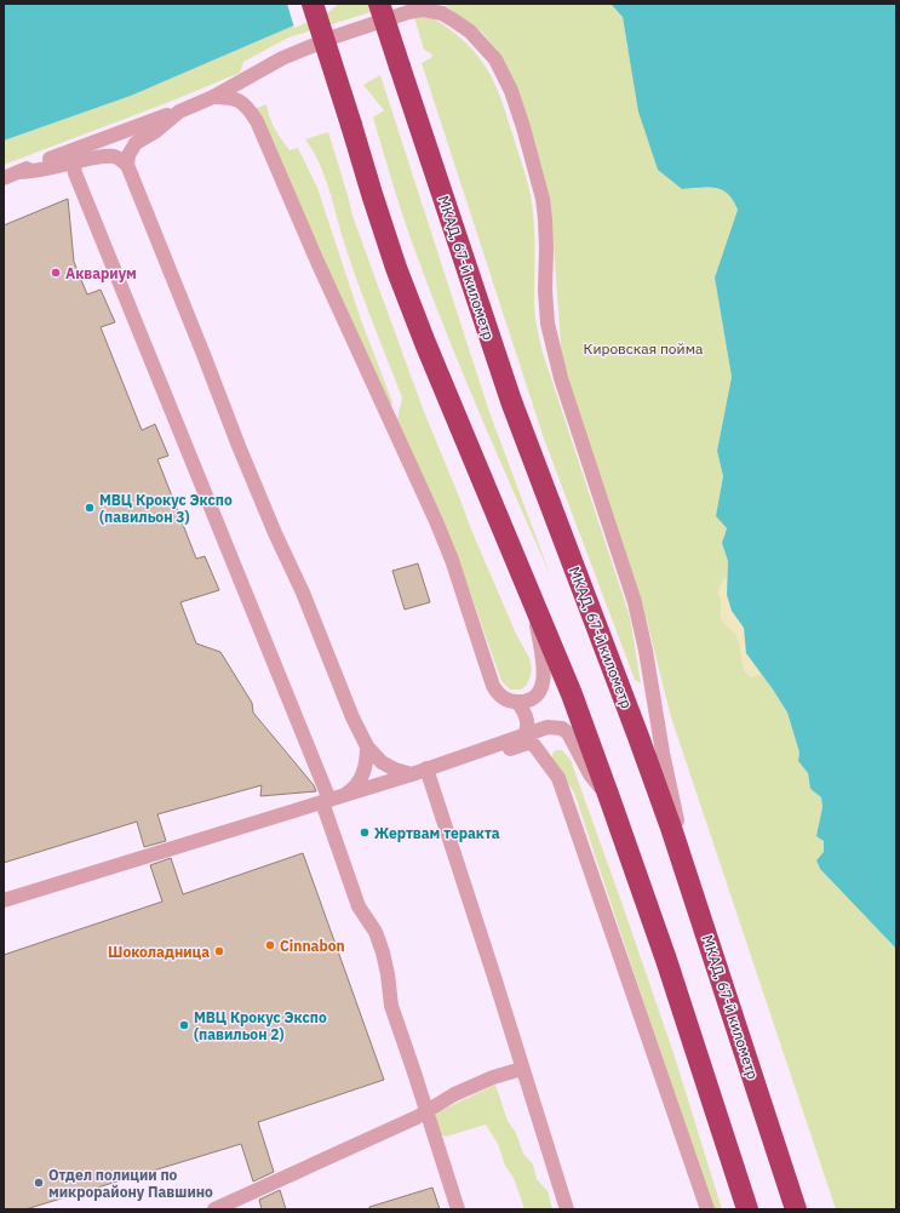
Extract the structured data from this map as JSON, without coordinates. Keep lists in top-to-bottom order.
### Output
{
  "streets": {
    "highway": ["МКАД, 67-й километр"]
  },
  "parks": ["Кировская пойма"],
  "places": [
    "Аквариум",
    "МВЦ Крокус Экспо (павильон 3)",
    "Жертвам теракта",
    "Cinnabon",
    "Шоколадница",
    "МВЦ Крокус Экспо (павильон 2)",
    "Отдел полиции по микрорайону Павшино"
  ]
}
